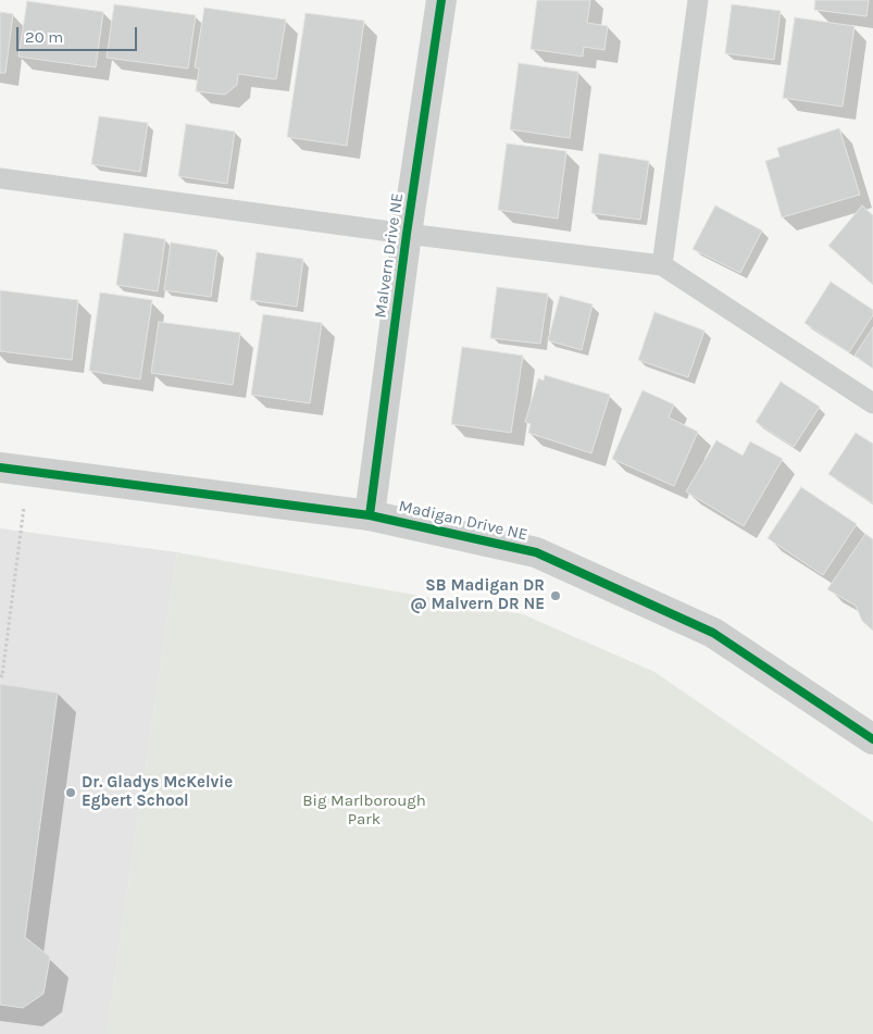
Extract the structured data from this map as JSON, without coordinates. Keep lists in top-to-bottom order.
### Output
{
  "streets": {
    "street": ["Malvern Drive NE", "Madigan Drive NE"]
  },
  "crossings": [
    ["Malvern Drive NE", "Madigan Drive NE"]
  ],
  "parks": ["Big Marlborough Park"],
  "places": ["SB Madigan DR @ Malvern DR NE", "Dr. Gladys McKelvie Egbert School"],
  "scale_bar": "20 m"
}
